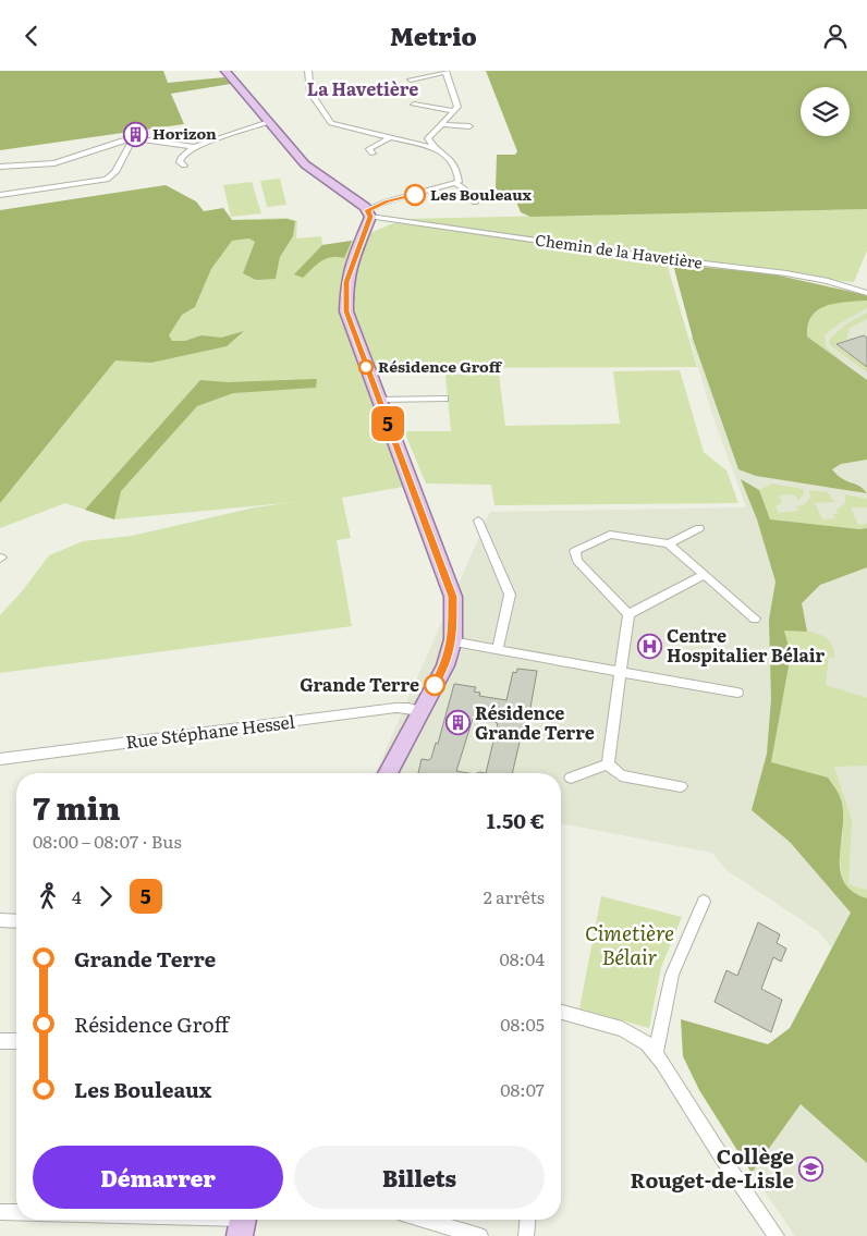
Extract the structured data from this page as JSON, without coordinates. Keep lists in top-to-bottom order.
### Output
{
  "streets": {
    "street": ["Chemin de la Havetière", "Rue Stéphane Hessel"]
  },
  "districts": ["La Havetière"],
  "parks": ["Cimetière Bélair"],
  "places": {
    "building": ["Horizon", "Résidence Grande Terre"],
    "other": ["Les Bouleaux", "Résidence Groff", "Grande Terre"],
    "hospital": ["Centre Hospitalier Bélair"],
    "school or university": ["Collège Rouget-de-Lisle"]
  },
  "lines": ["bus line 5"],
  "page": {
    "header": "Metrio",
    "on_map": "5",
    "heading": ["7 min", "08:00 – 08:07 · Bus", "1.50 €"],
    "legs": ["4", "5", "2 arrêts"],
    "list": [
      {
        "name": "Grande Terre",
        "value": "08:04"
      },
      {
        "name": "Résidence Groff",
        "value": "08:05"
      },
      {
        "name": "Les Bouleaux",
        "value": "08:07"
      }
    ],
    "buttons": ["Démarrer", "Billets"]
  }
}
